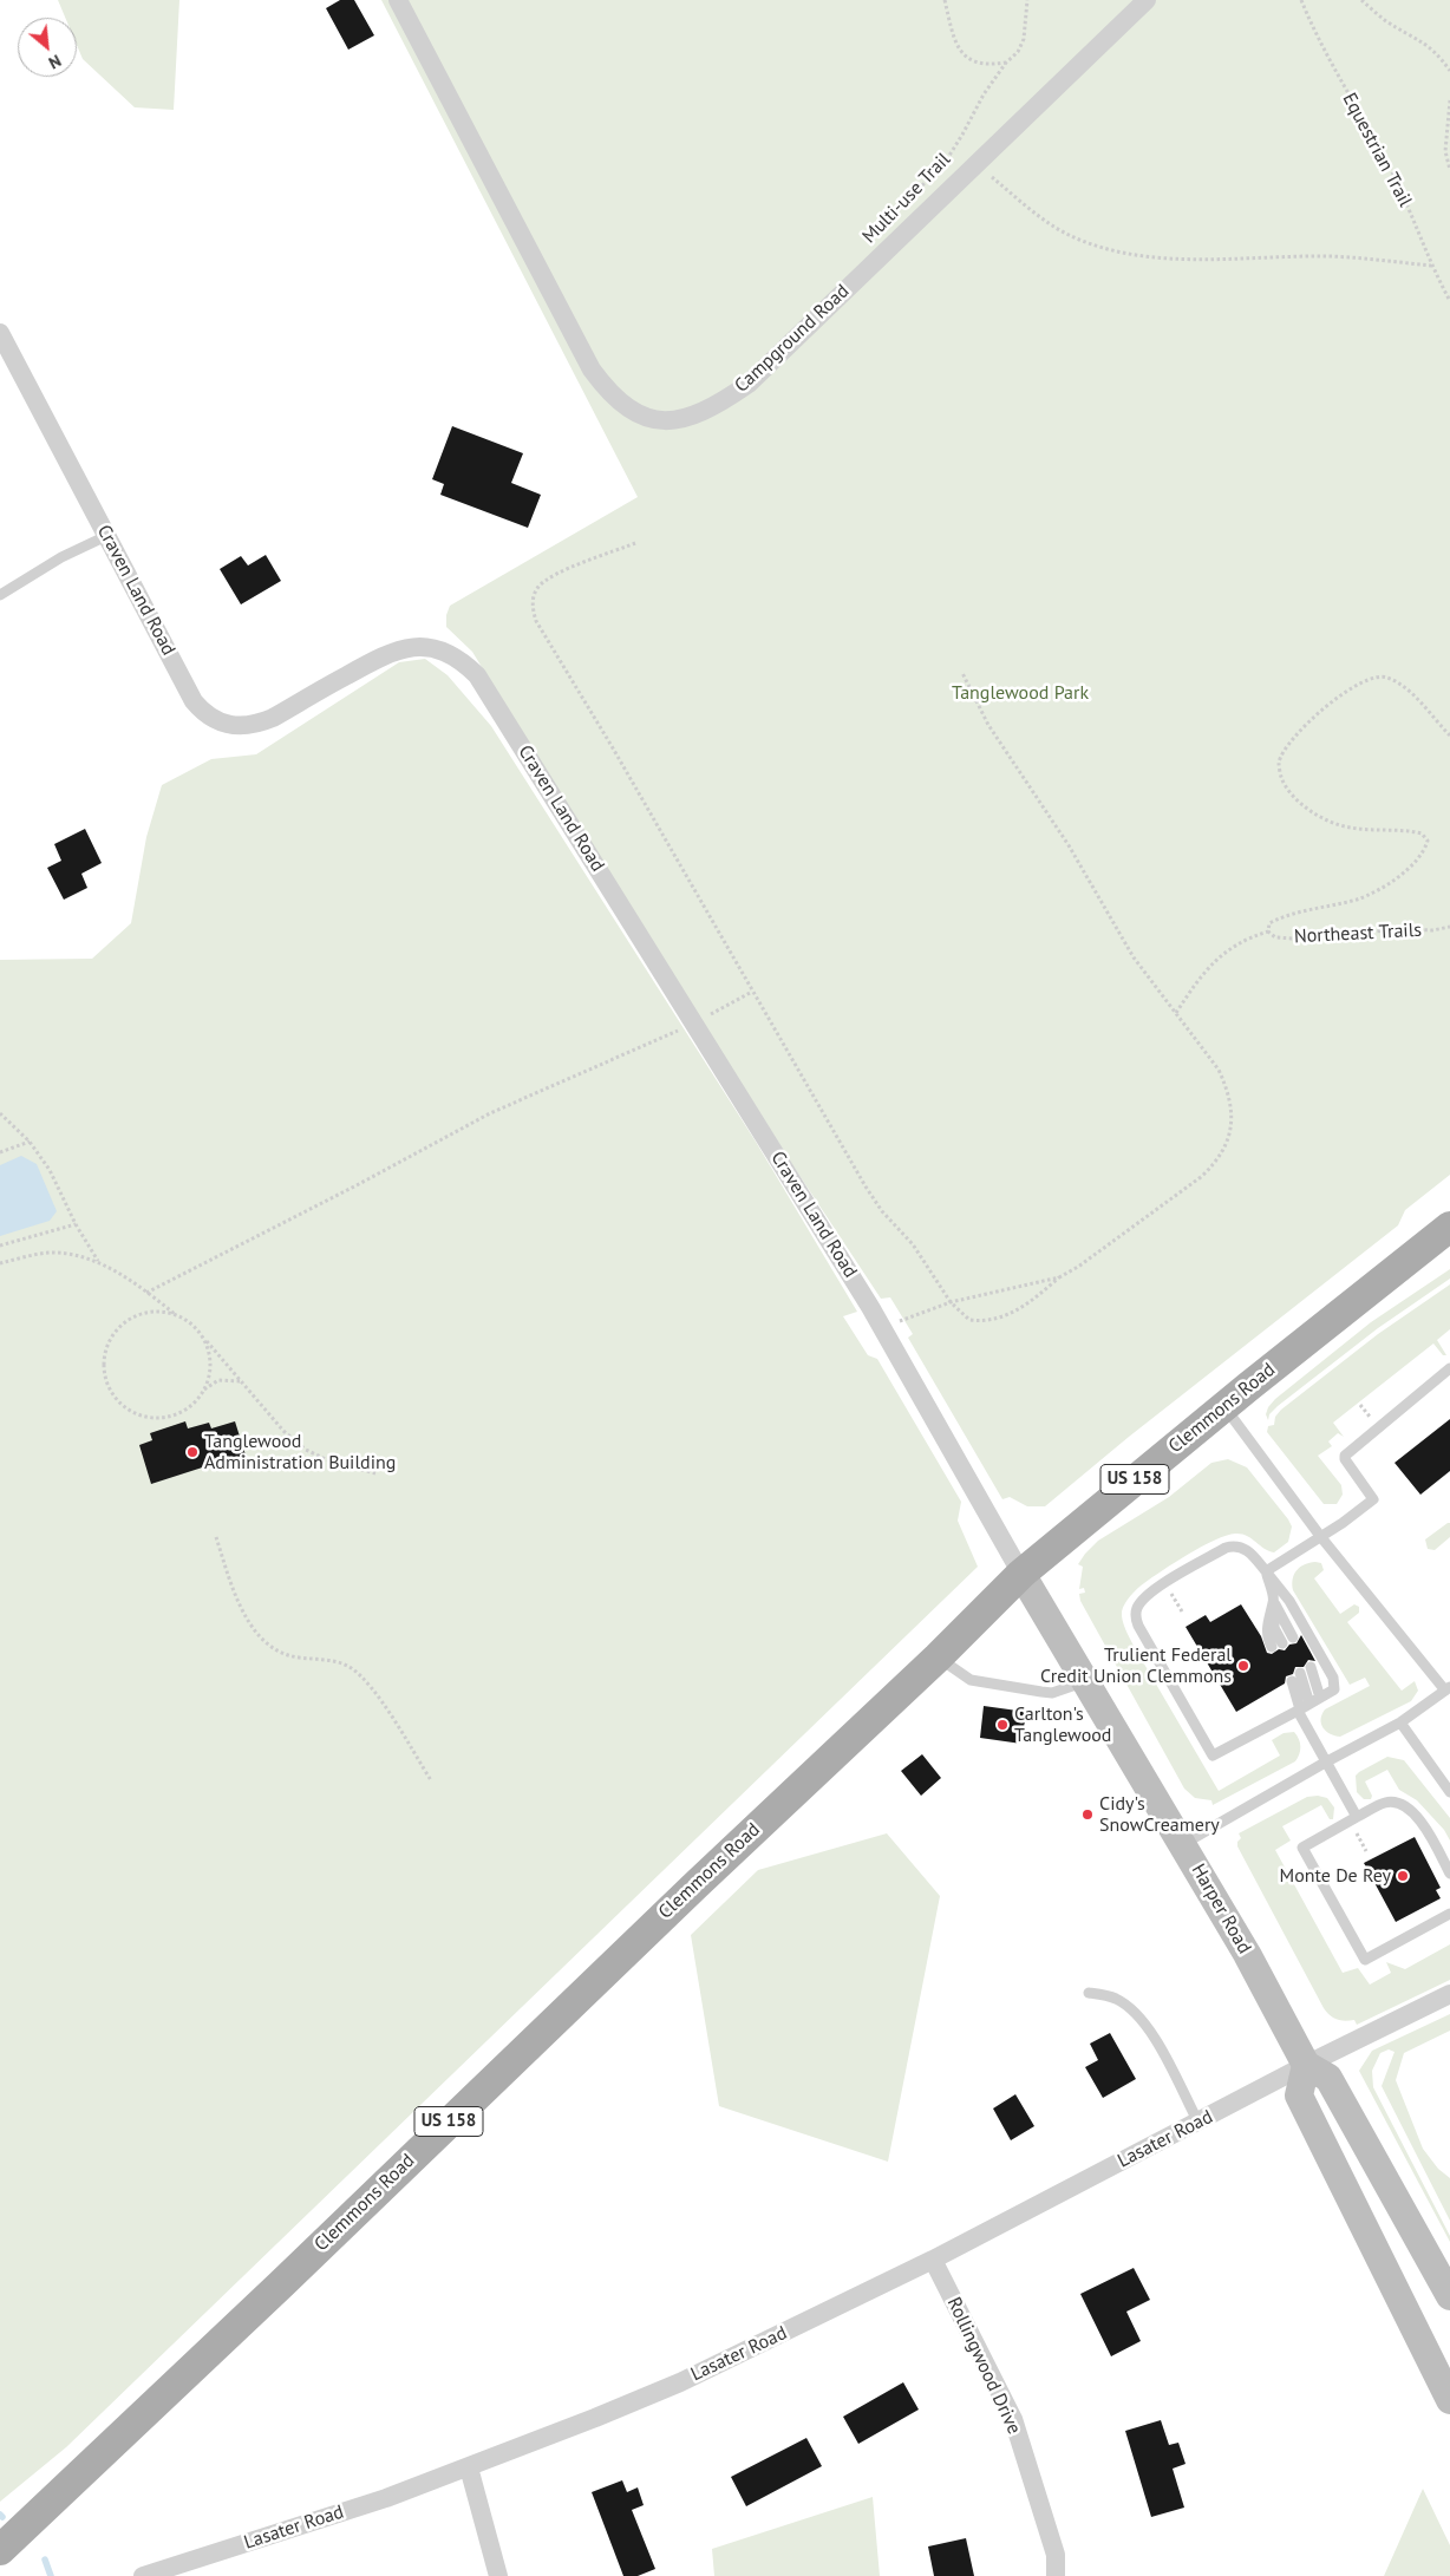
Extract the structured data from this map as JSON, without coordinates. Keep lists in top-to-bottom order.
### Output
{
  "streets": {
    "main road": ["Clemmons Road", "US 158", "Harper Road"],
    "street": [
      "Campground Road",
      "Craven Land Road",
      "Lasater Road",
      "Rollingwood Drive"
    ],
    "path": ["Equestrian Trail", "Multi-use Trail", "Northeast Trails"]
  },
  "crossings": [
    ["Craven Land Road", "Clemmons Road"],
    ["Craven Land Road", "Harper Road"],
    ["Clemmons Road", "Harper Road"],
    ["Harper Road", "Lasater Road"],
    ["Lasater Road", "Rollingwood Drive"]
  ],
  "parks": ["Tanglewood Park"],
  "places": [
    "Tanglewood Administration Building",
    "Trulient Federal Credit Union Clemmons",
    "Carlton's Tanglewood",
    "Cidy's SnowCreamery",
    "Monte De Rey"
  ],
  "north": "bottom right"
}
